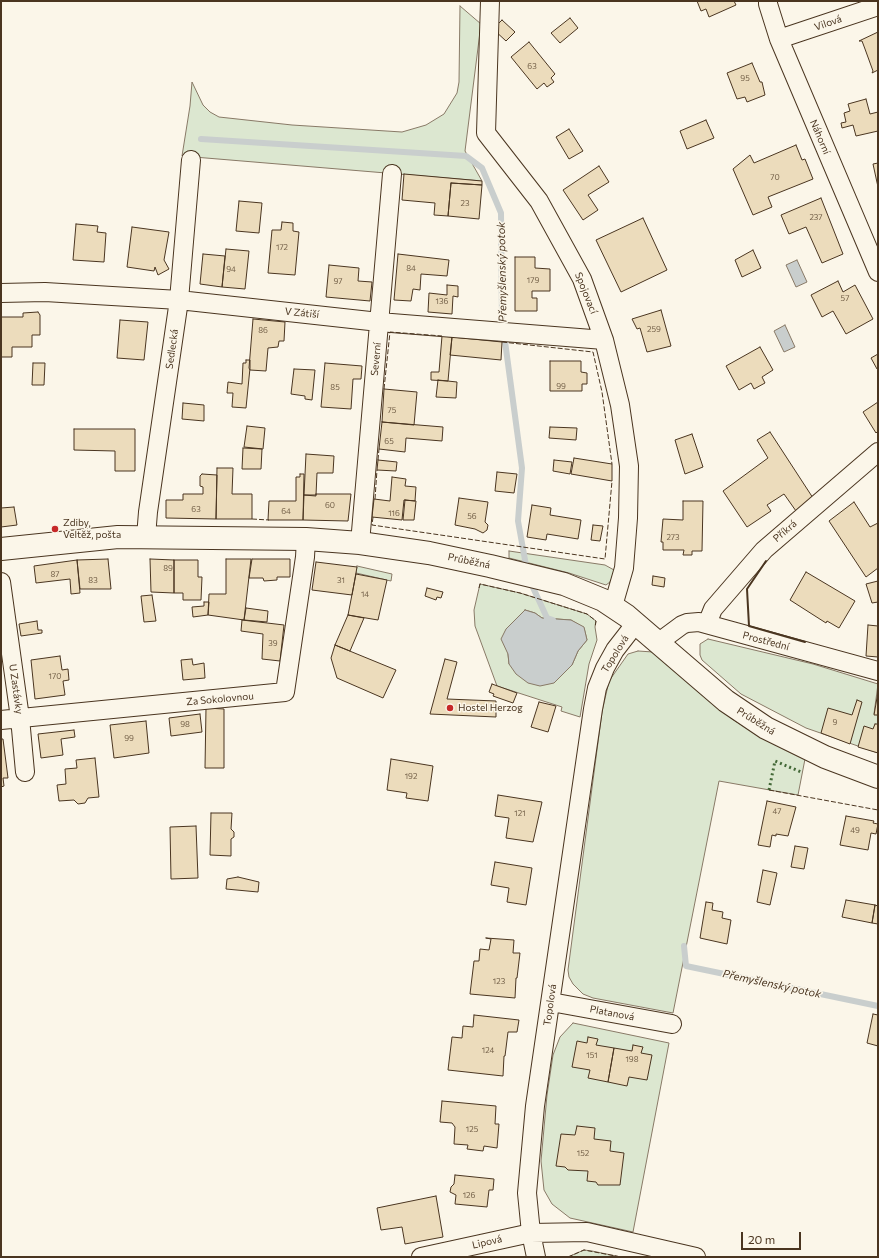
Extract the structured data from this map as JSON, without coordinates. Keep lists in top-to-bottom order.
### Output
{
  "streets": {
    "street": [
      "Vilová",
      "Náhorní",
      "Spojovací",
      "V Zátiší",
      "Sedlecká",
      "Severní",
      "Příkrá",
      "Průběžná",
      "Prostřední",
      "Topolová",
      "U Zastávky",
      "Za Sokolovnou",
      "Platanová",
      "Lipová"
    ]
  },
  "crossings": [
    ["Vilová", "Náhorní"],
    ["Spojovací", "V Zátiší"],
    ["Spojovací", "Průběžná"],
    ["V Zátiší", "Sedlecká"],
    ["V Zátiší", "Severní"],
    ["Sedlecká", "Průběžná"],
    ["Severní", "Průběžná"],
    ["Příkrá", "Prostřední"],
    ["Průběžná", "Prostřední"],
    ["Průběžná", "Topolová"],
    ["Průběžná", "Za Sokolovnou"],
    ["Topolová", "Platanová"],
    ["Topolová", "Lipová"],
    ["U Zastávky", "Za Sokolovnou"]
  ],
  "water": ["Přemyšlenský potok"],
  "places": ["Zdiby, Veltěž, pošta", "Hostel Herzog"],
  "house_numbers": [
    "63",
    "95",
    "70",
    "23",
    "237",
    "172",
    "84",
    "94",
    "179",
    "97",
    "57",
    "136",
    "259",
    "86",
    "99",
    "85",
    "75",
    "65",
    "60",
    "63",
    "64",
    "116",
    "56",
    "273",
    "89",
    "87",
    "83",
    "31",
    "14",
    "39",
    "170",
    "9",
    "98",
    "99",
    "192",
    "47",
    "121",
    "49",
    "123",
    "124",
    "151",
    "198",
    "125",
    "152",
    "126"
  ],
  "scale_bar": "20 m"
}
